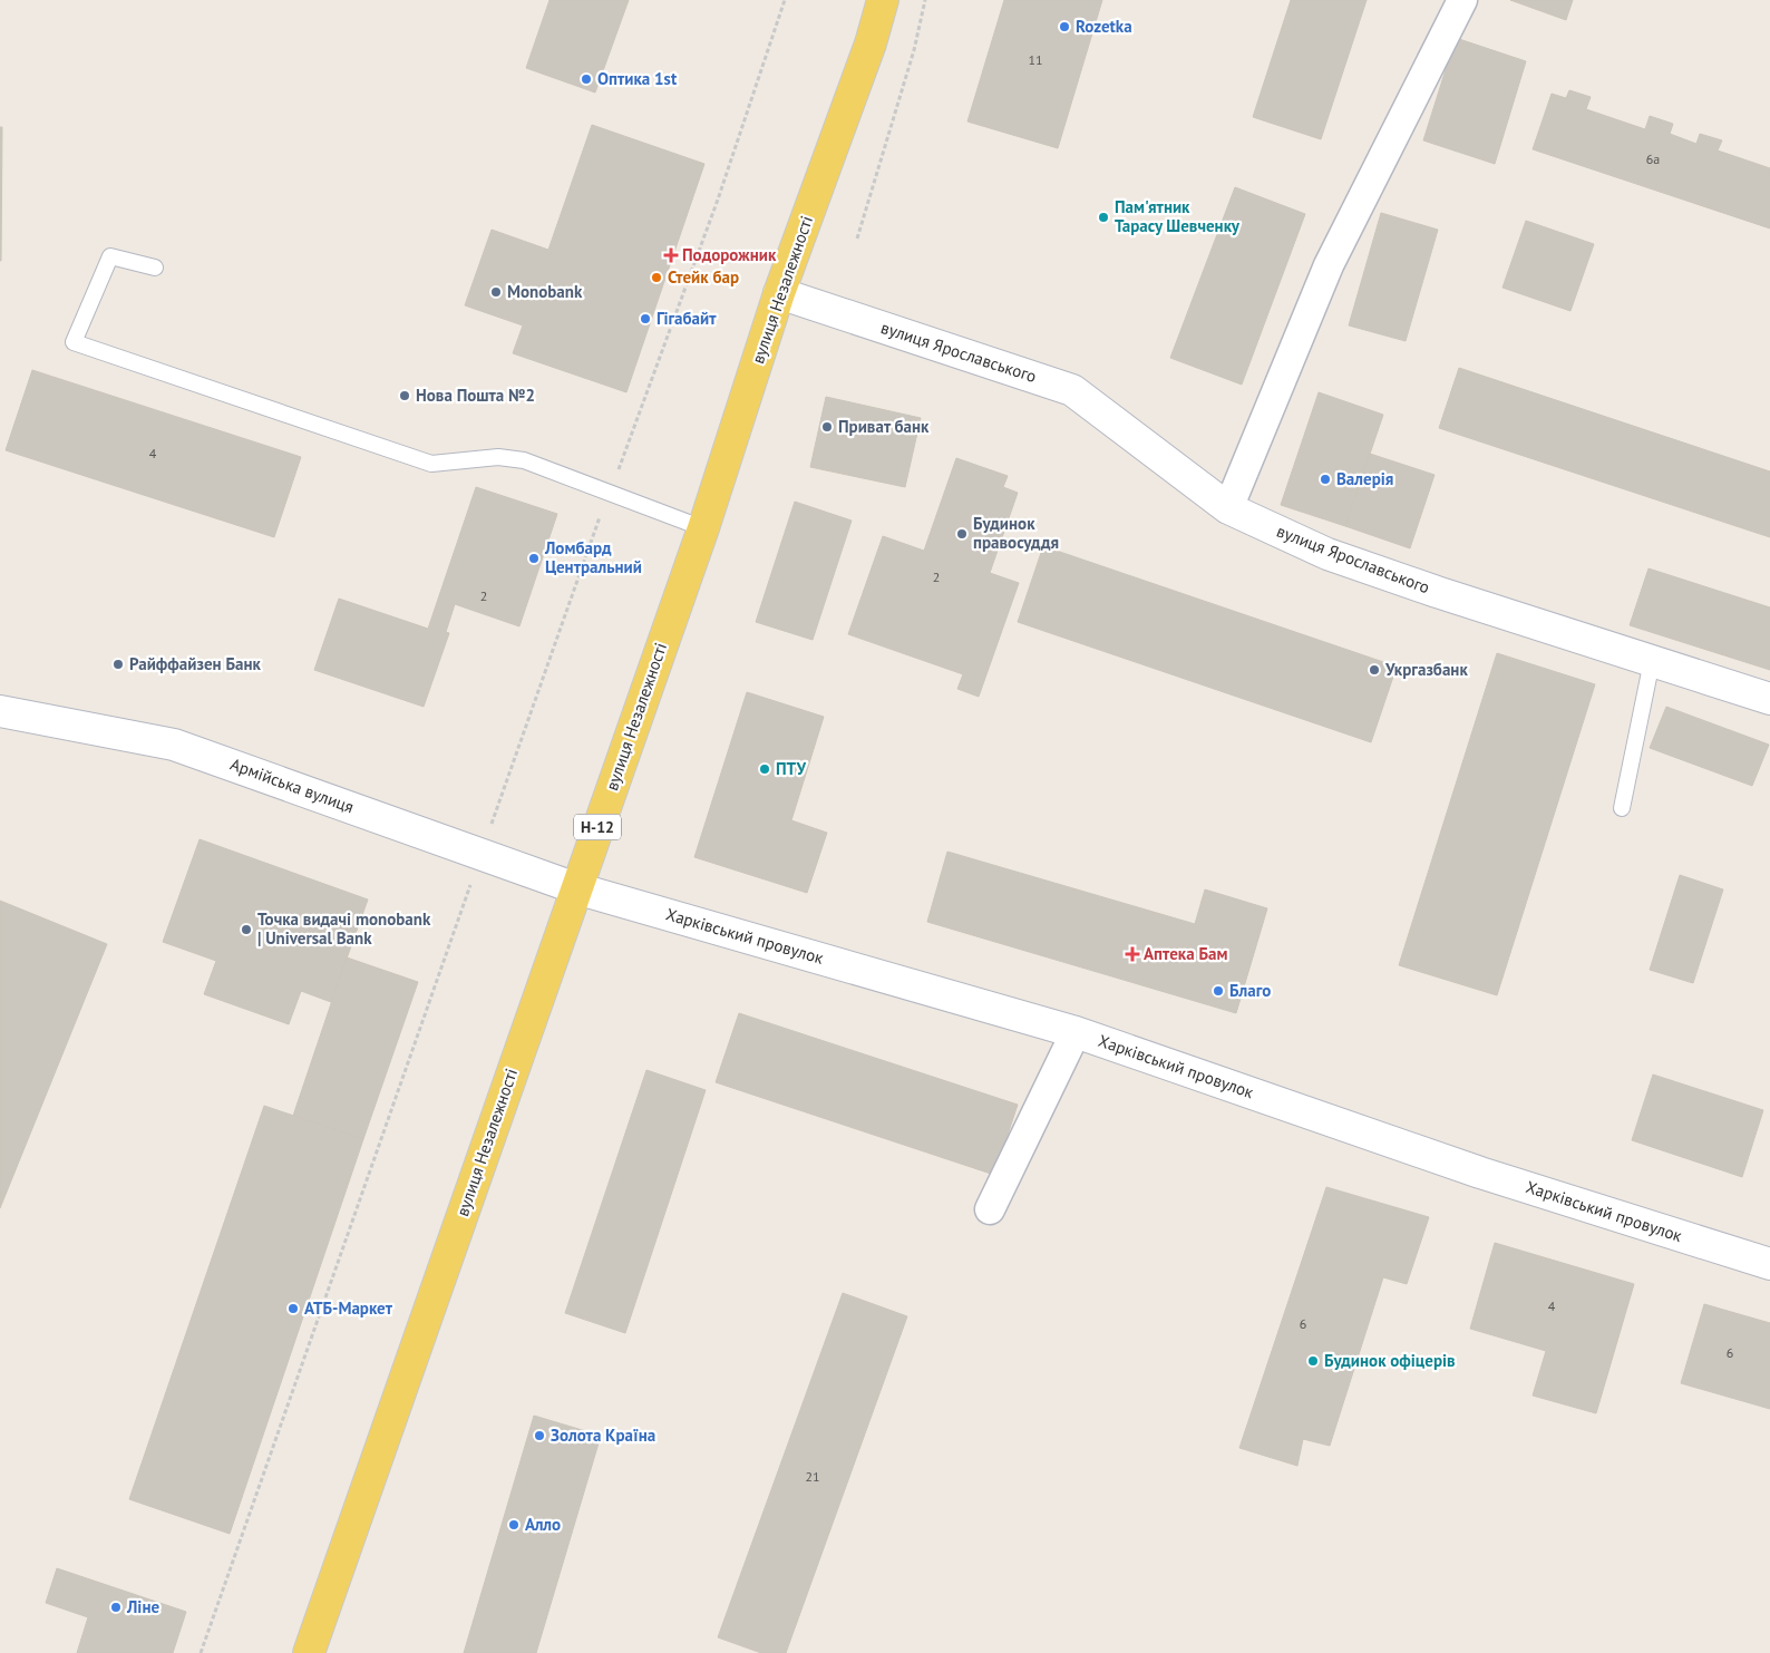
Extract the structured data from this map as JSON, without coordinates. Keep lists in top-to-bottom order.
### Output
{
  "streets": {
    "main road": ["вулиця Незалежності", "Н-12"],
    "street": ["вулиця Ярославського", "Армійська вулиця", "Харківський провулок"]
  },
  "crossings": [
    ["вулиця Незалежності", "вулиця Ярославського"],
    ["вулиця Незалежності", "Армійська вулиця"],
    ["вулиця Незалежності", "Харківський провулок"],
    ["Армійська вулиця", "Харківський провулок"]
  ],
  "places": {
    "other": [
      "Rozetka",
      "Оптика 1st",
      "Пам'ятник Тарасу Шевченку",
      "Стейк бар",
      "Monobank",
      "Гігабайт",
      "Нова Пошта №2",
      "Приват банк",
      "Валерія",
      "Будинок правосуддя",
      "Ломбард Центральний",
      "Райффайзен Банк",
      "Укргазбанк",
      "ПТУ",
      "Точка видачі monobank | Universal Bank",
      "Благо",
      "АТБ-Маркет",
      "Будинок офіцерів",
      "Золота Країна",
      "Алло",
      "Ліне"
    ],
    "health": ["Подорожник", "Аптека Бам"]
  },
  "house_numbers": [
    "11",
    "6а",
    "4",
    "2",
    "2",
    "4",
    "6",
    "6",
    "21"
  ]
}
